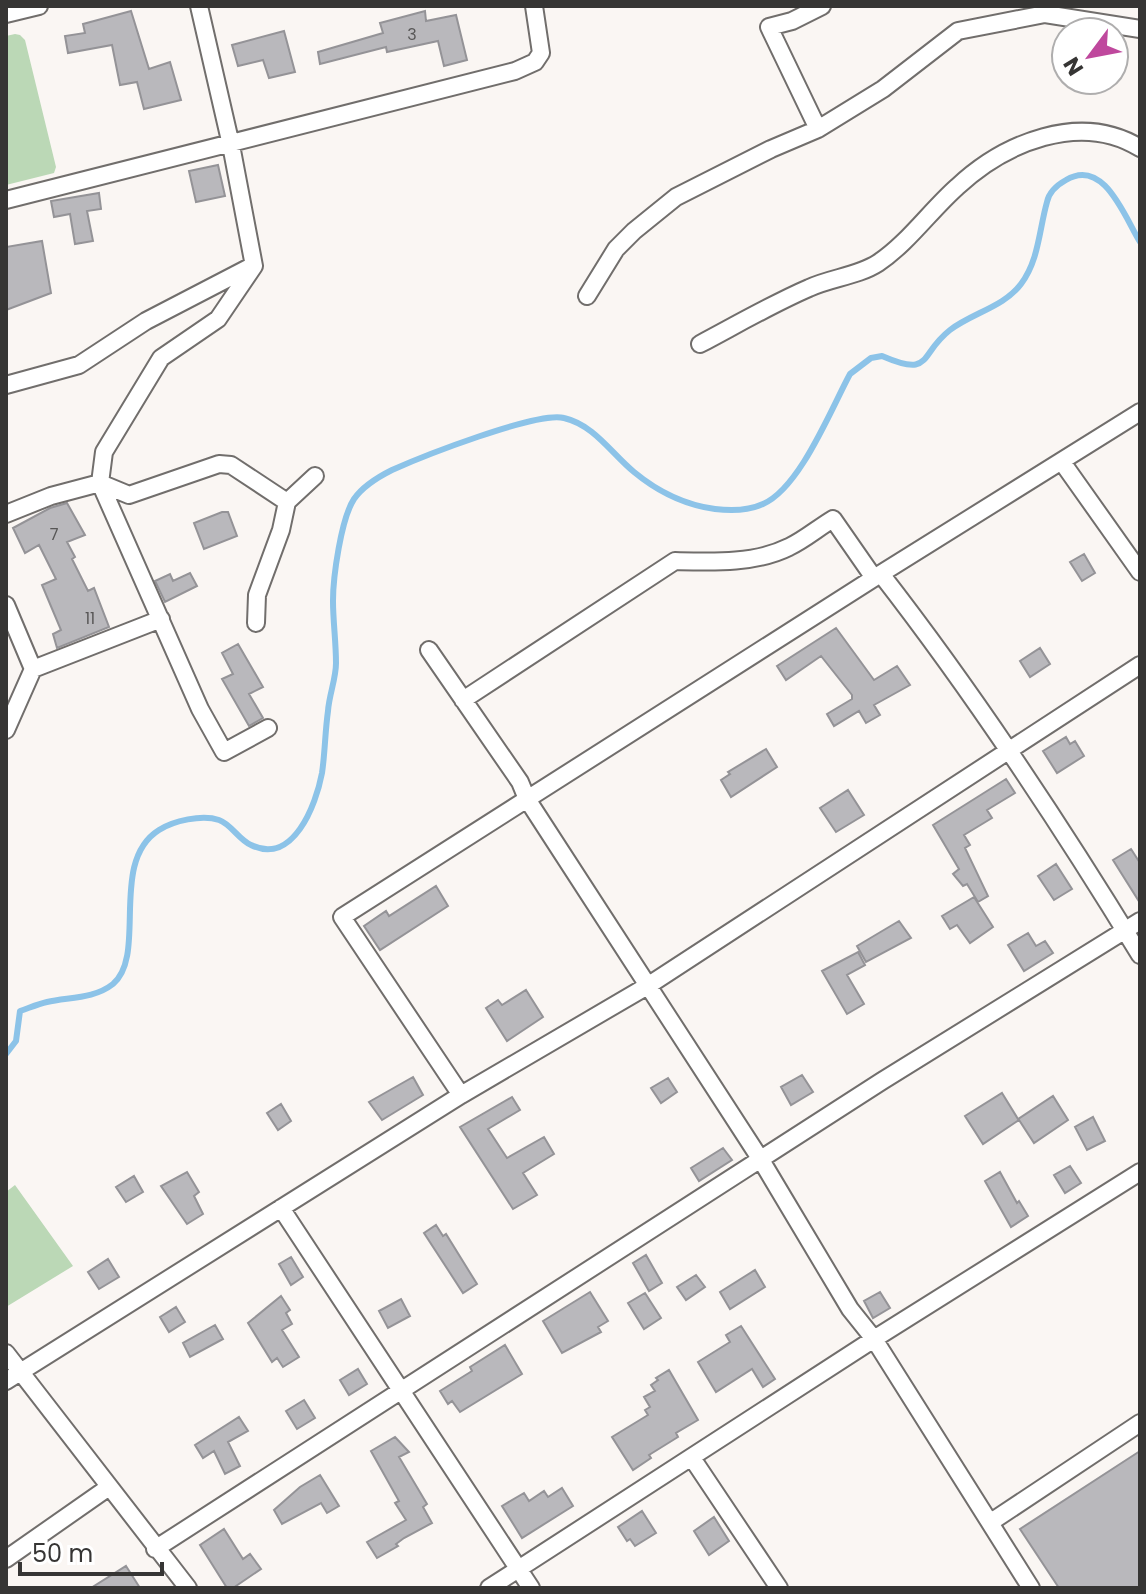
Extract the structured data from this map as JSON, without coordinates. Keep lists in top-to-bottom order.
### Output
{
  "house_numbers": ["3", "7", "11"],
  "scale_bar": "50 m",
  "north": "bottom left"
}
